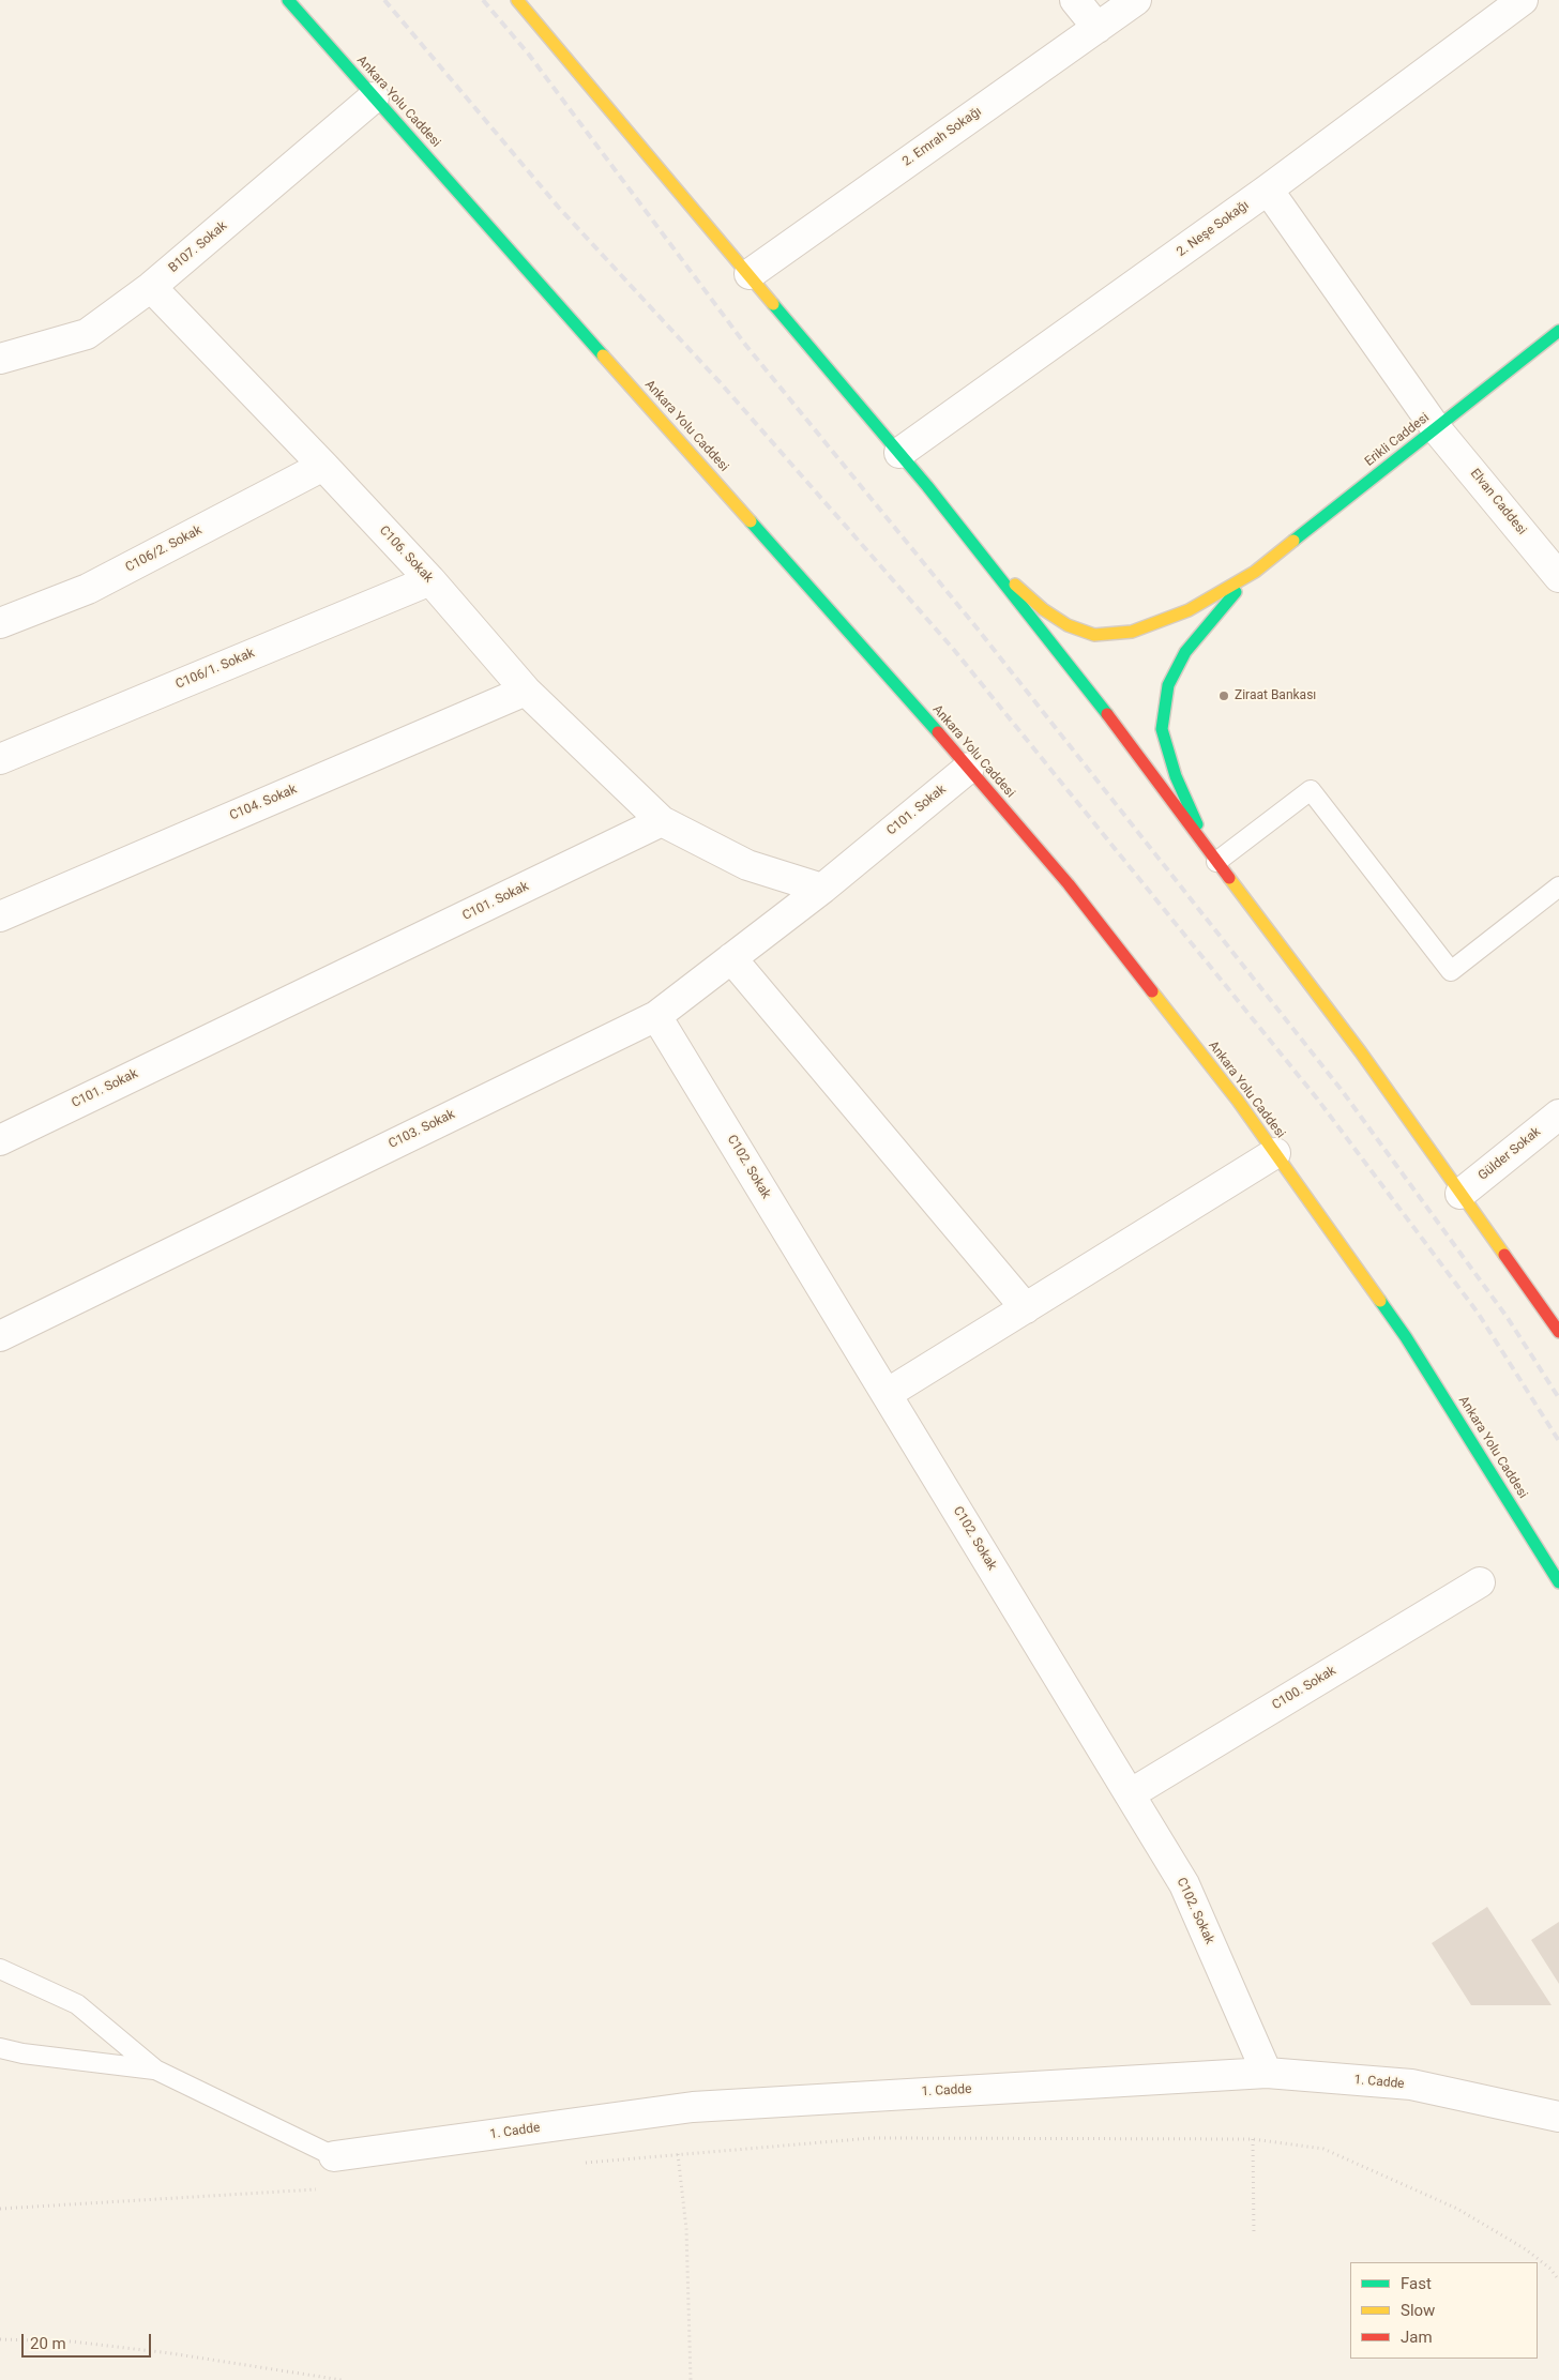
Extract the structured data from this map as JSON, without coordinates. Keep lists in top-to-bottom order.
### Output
{
  "streets": {
    "main road": ["Ankara Yolu Caddesi", "Erikli Caddesi"],
    "street": [
      "2. Emrah Sokağı",
      "2. Neşe Sokağı",
      "B107. Sokak",
      "Elvan Caddesi",
      "C106/2. Sokak",
      "C106. Sokak",
      "C106/1. Sokak",
      "C104. Sokak",
      "C101. Sokak",
      "C103. Sokak",
      "Gülder Sokak",
      "C102. Sokak",
      "C100. Sokak",
      "1. Cadde"
    ]
  },
  "crossings": [
    ["Ankara Yolu Caddesi", "B107. Sokak"],
    ["Ankara Yolu Caddesi", "C101. Sokak"],
    ["2. Neşe Sokağı", "Elvan Caddesi"],
    ["B107. Sokak", "C106. Sokak"],
    ["Erikli Caddesi", "Elvan Caddesi"],
    ["C106/2. Sokak", "C106. Sokak"],
    ["C106. Sokak", "C106/1. Sokak"],
    ["C106. Sokak", "C104. Sokak"],
    ["C106. Sokak", "C101. Sokak"],
    ["C101. Sokak", "C103. Sokak"],
    ["C103. Sokak", "C102. Sokak"],
    ["C102. Sokak", "C100. Sokak"],
    ["C102. Sokak", "1. Cadde"]
  ],
  "places": ["Ziraat Bankası"],
  "legend": ["Fast", "Slow", "Jam"],
  "scale_bar": "20 m"
}
